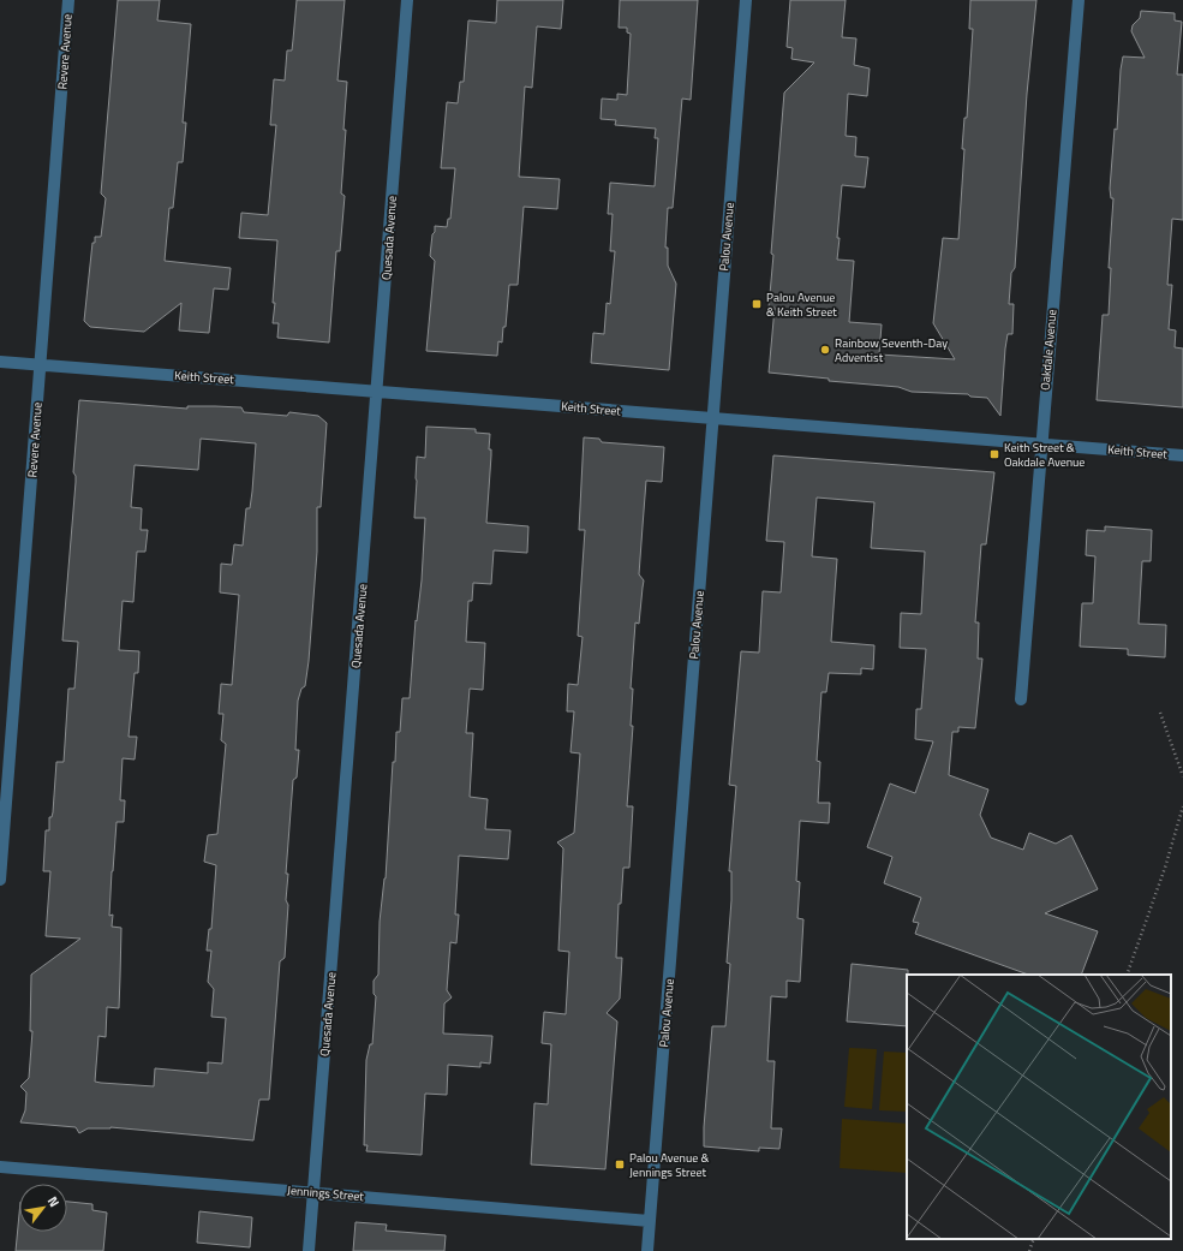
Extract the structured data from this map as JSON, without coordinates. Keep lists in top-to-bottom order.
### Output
{
  "streets": {
    "street": [
      "Revere Avenue",
      "Palou Avenue",
      "Quesada Avenue",
      "Oakdale Avenue",
      "Keith Street",
      "Jennings Street"
    ]
  },
  "crossings": [
    ["Revere Avenue", "Keith Street"],
    ["Palou Avenue", "Keith Street"],
    ["Palou Avenue", "Jennings Street"],
    ["Quesada Avenue", "Keith Street"],
    ["Quesada Avenue", "Jennings Street"],
    ["Oakdale Avenue", "Keith Street"]
  ],
  "places": {
    "transit": ["Palou Avenue & Keith Street", "Keith Street & Oakdale Avenue", "Palou Avenue & Jennings Street"],
    "other": ["Rainbow Seventh-Day Adventist"]
  },
  "north": "top right"
}
